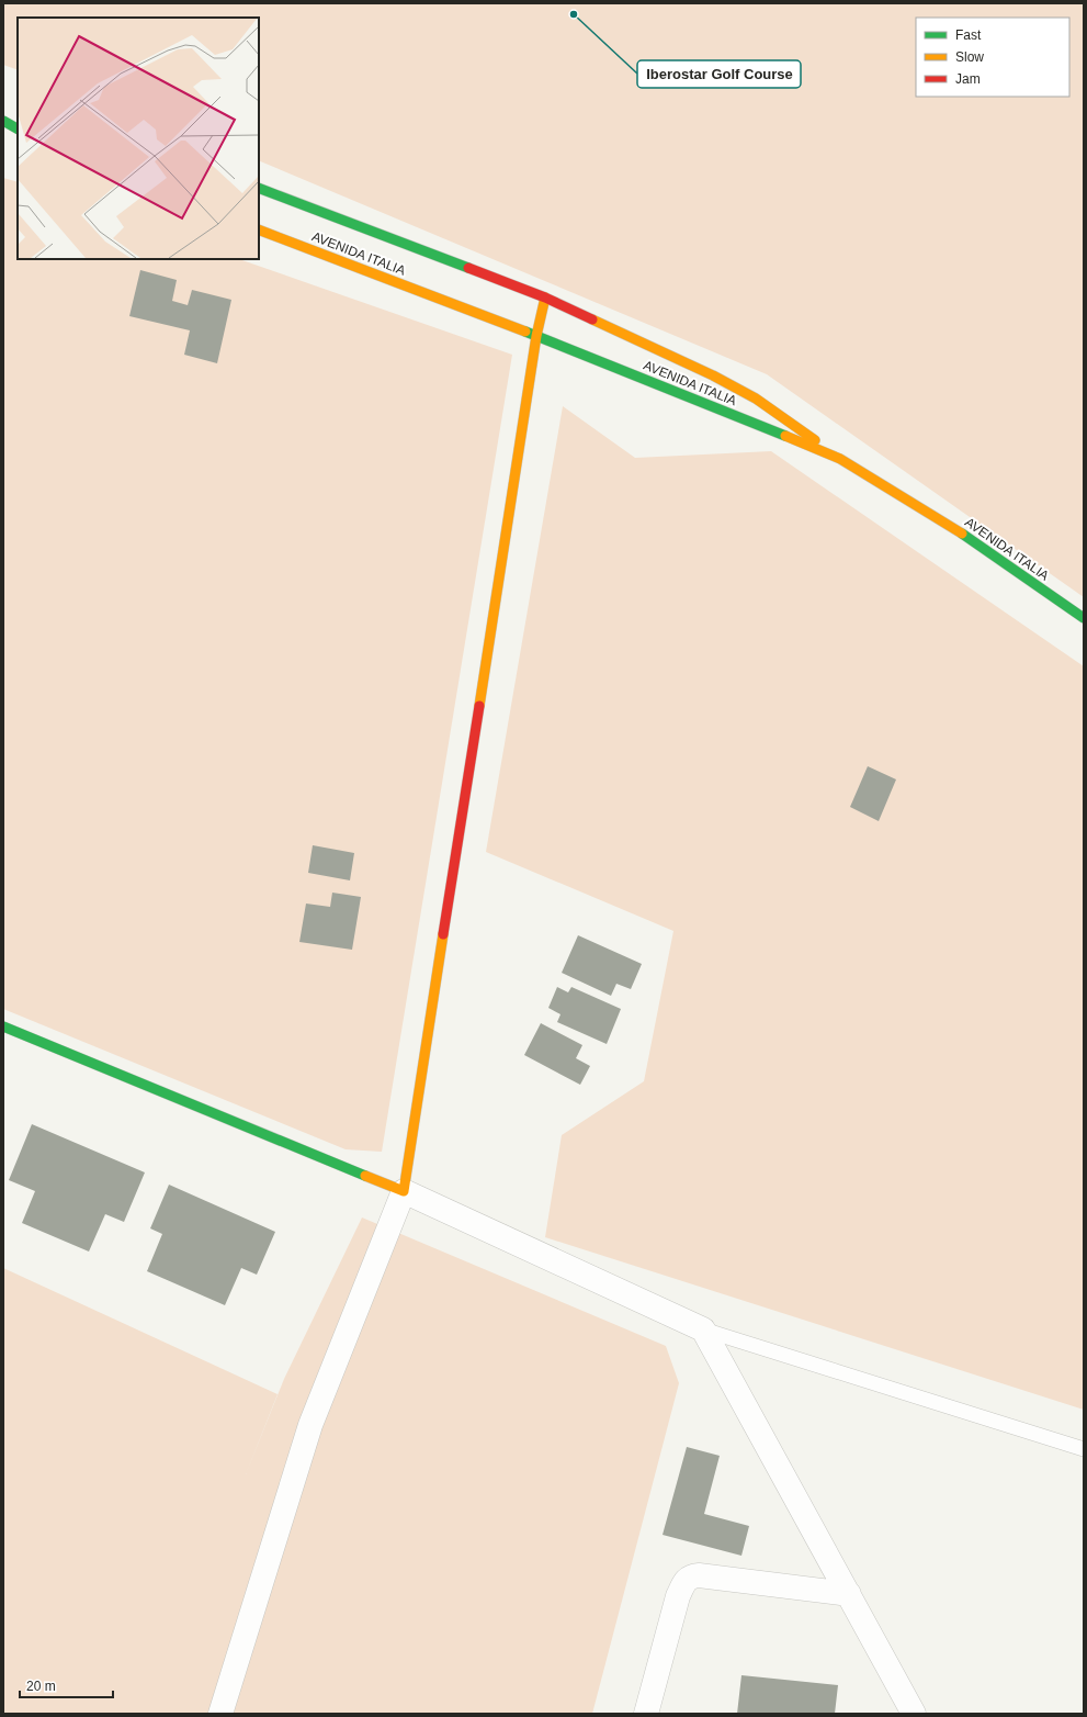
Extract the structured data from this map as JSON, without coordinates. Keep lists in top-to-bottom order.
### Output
{
  "streets": {
    "street": ["AVENIDA ITALIA"]
  },
  "places": ["Iberostar Golf Course"],
  "legend": ["Fast", "Slow", "Jam"],
  "scale_bar": "20 m"
}
